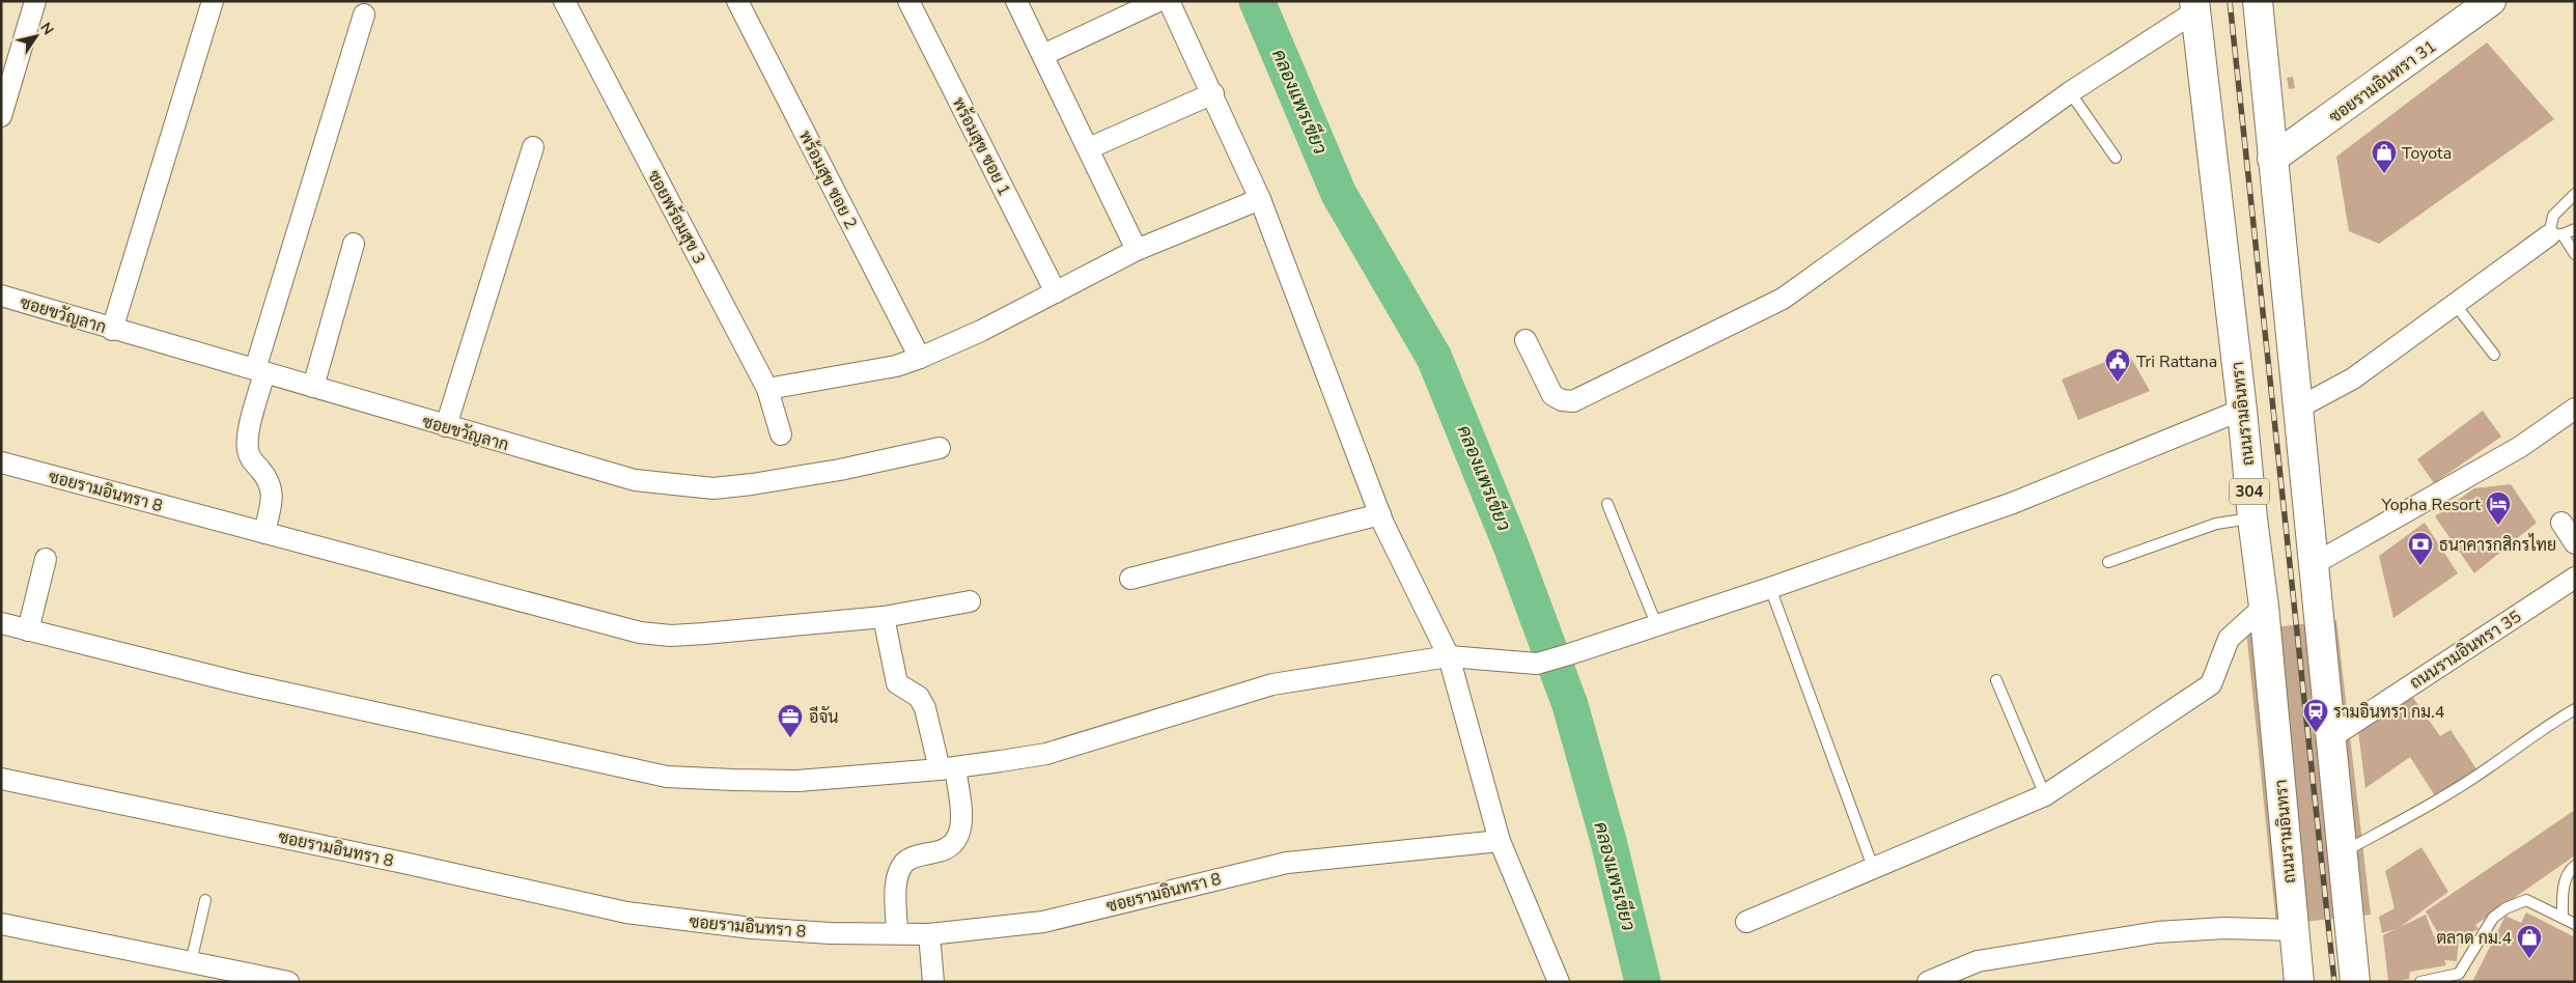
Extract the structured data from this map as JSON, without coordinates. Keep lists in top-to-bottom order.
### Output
{
  "streets": {
    "main road": ["ซอยรามอินทรา 31", "ถนนรามอินทรา", "304"],
    "street": [
      "พร้อมสุข ซอย 1",
      "พร้อมสุข ซอย 2",
      "ซอยพร้อมสุข 3",
      "ซอยขวัญลาก",
      "ซอยรามอินทรา 8",
      "ถนนรามอินทรา 35"
    ]
  },
  "water": ["คลองแพรเขียว"],
  "places": {
    "shop": ["Toyota", "ตลาด กม.4"],
    "public building": ["Tri Rattana"],
    "hotel": ["Yopha Resort"],
    "bank": ["ธนาคารกสิกรไทย"],
    "station": ["รามอินทรา กม.4"],
    "office": ["อีจัน"]
  },
  "north": "top right"
}
